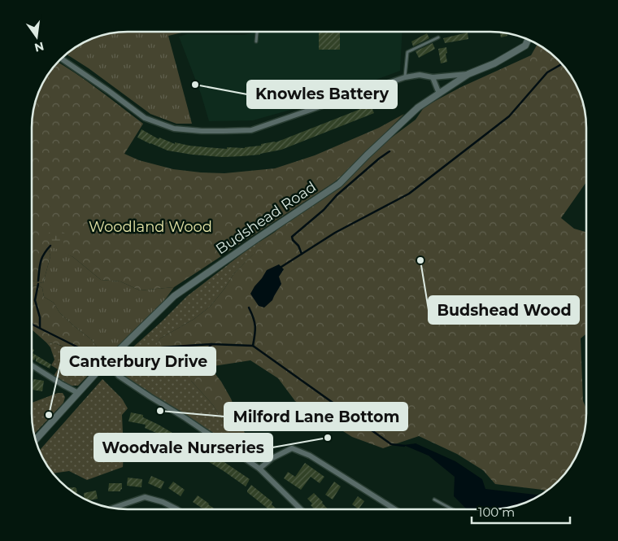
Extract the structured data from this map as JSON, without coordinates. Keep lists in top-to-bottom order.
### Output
{
  "streets": {
    "street": ["Budshead Road"]
  },
  "parks": ["Woodland Wood"],
  "places": [
    "Knowles Battery",
    "Budshead Wood",
    "Milford Lane Bottom",
    "Canterbury Drive",
    "Woodvale Nurseries"
  ],
  "scale_bar": "100 m",
  "north": "bottom"
}
